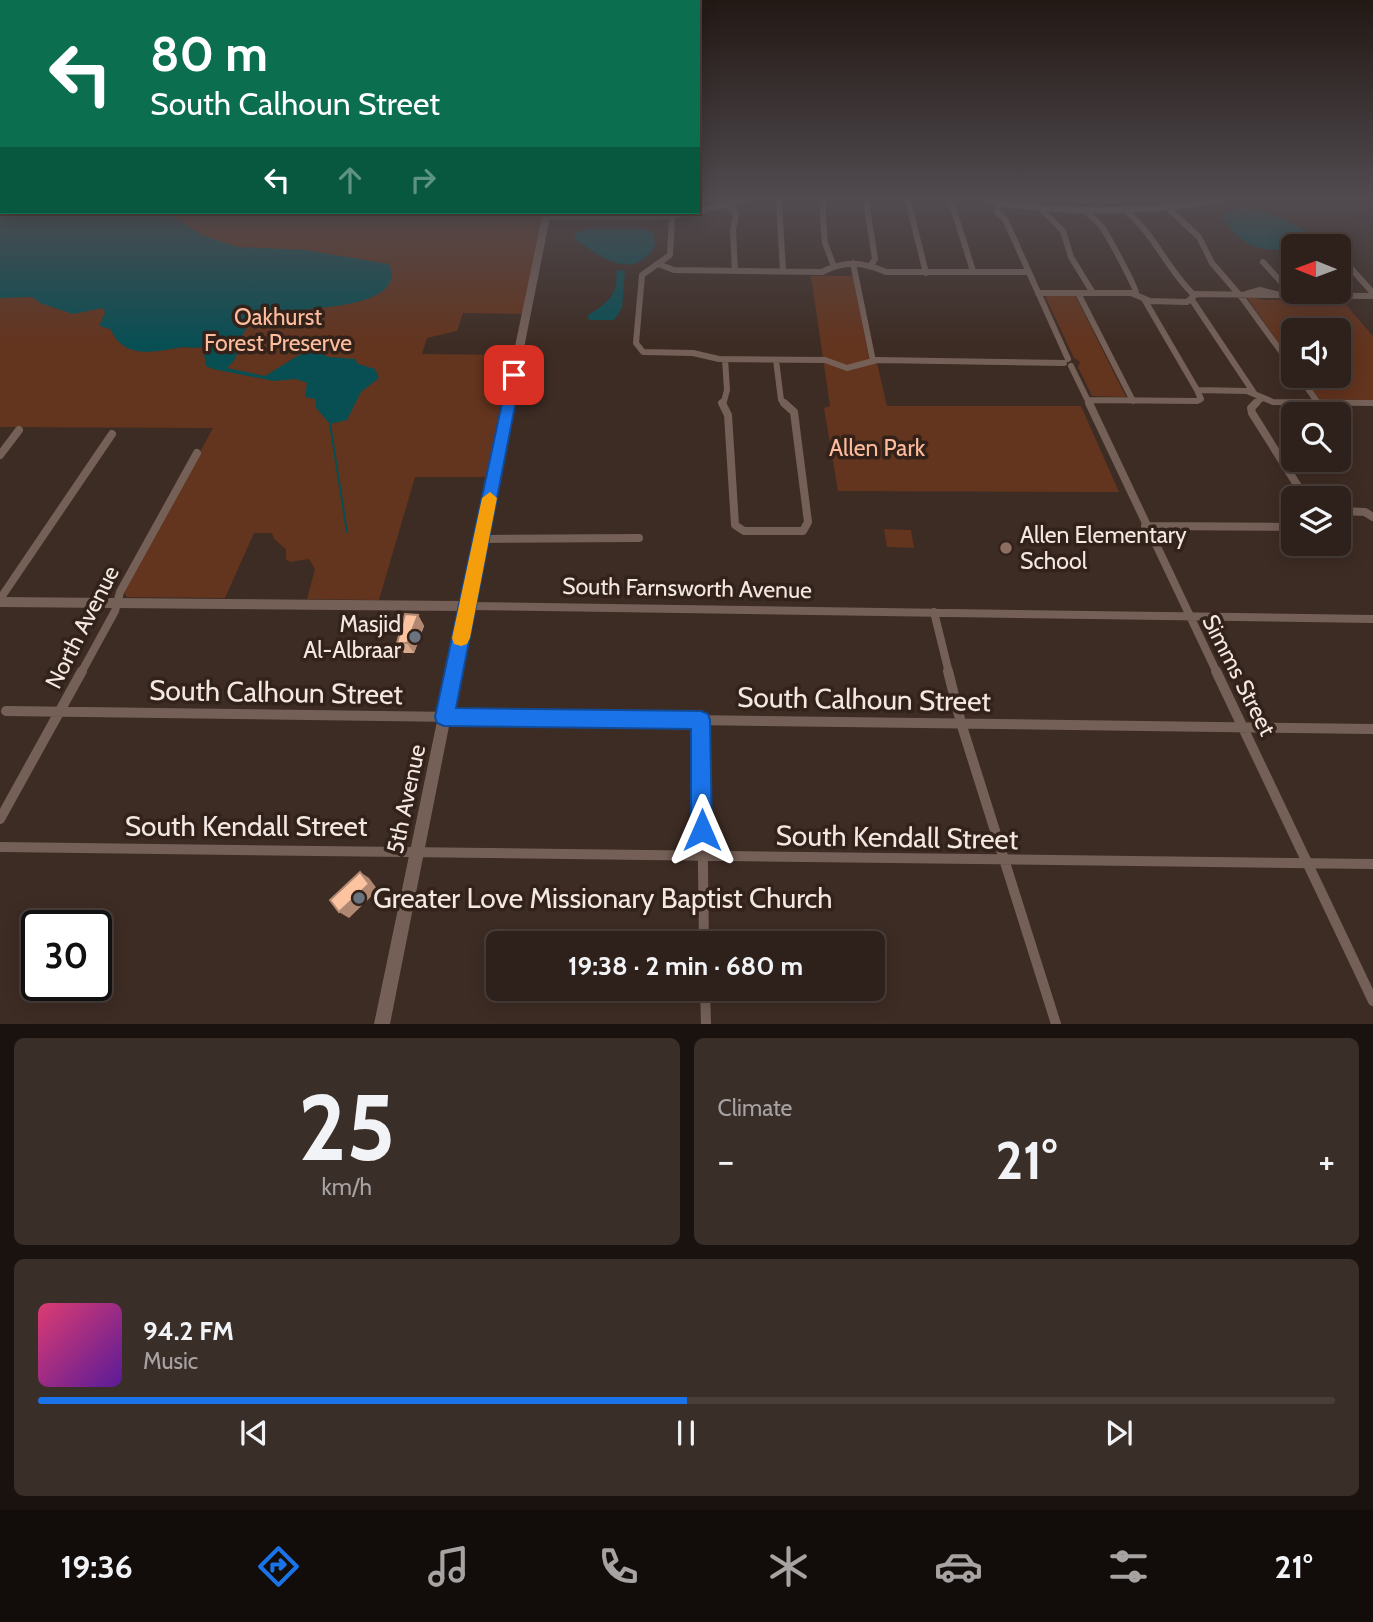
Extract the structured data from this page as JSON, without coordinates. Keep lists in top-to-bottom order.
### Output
{
  "streets": {
    "street": [
      "South Farnsworth Avenue",
      "North Avenue",
      "Simms Street",
      "South Calhoun Street",
      "5th Avenue",
      "South Kendall Street"
    ]
  },
  "crossings": [
    ["South Farnsworth Avenue", "North Avenue"],
    ["South Farnsworth Avenue", "Simms Street"],
    ["South Farnsworth Avenue", "5th Avenue"],
    ["North Avenue", "South Calhoun Street"],
    ["Simms Street", "South Calhoun Street"],
    ["Simms Street", "South Kendall Street"],
    ["South Calhoun Street", "5th Avenue"],
    ["5th Avenue", "South Kendall Street"]
  ],
  "parks": ["Oakhurst Forest Preserve", "Allen Park"],
  "places": ["Allen Elementary School", "Masjid Al-Albraar", "Greater Love Missionary Baptist Church"],
  "north": "left",
  "page": {
    "turn": ["80 m", "South Calhoun Street"],
    "limit": "30",
    "trip": "19:38 · 2 min · 680 m",
    "tile": [
      ["25", "km/h"],
      "Climate"
    ],
    "heat": ["−", "21°", "+"],
    "song": ["94.2 FM", "Music"],
    "tabs": ["19:36", "21°"]
  }
}
